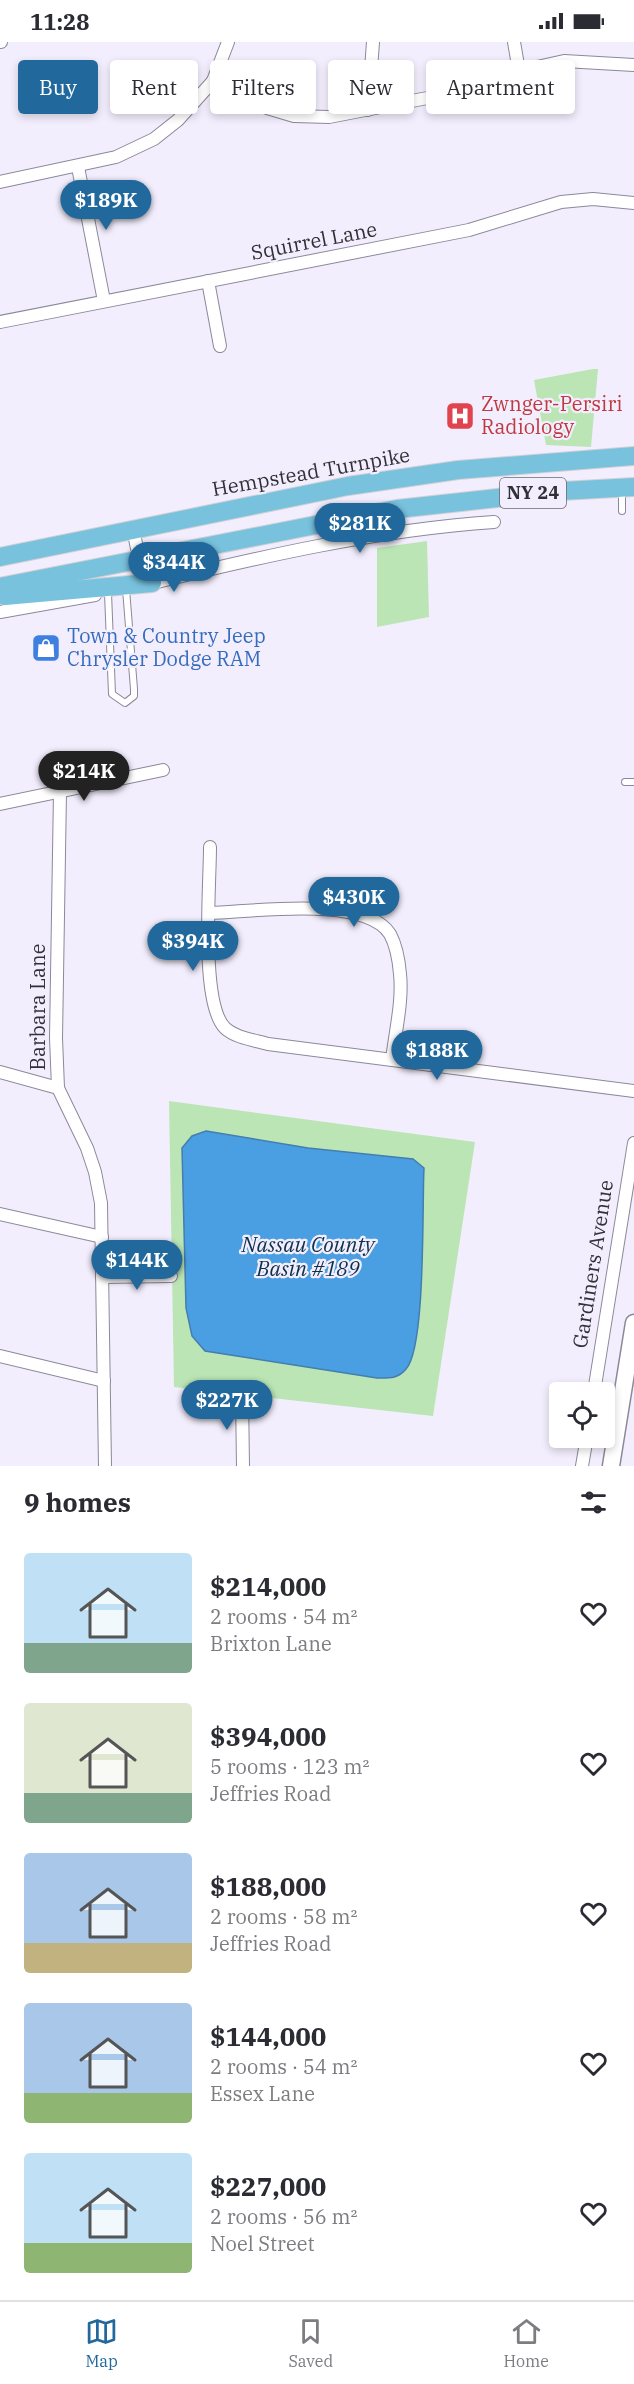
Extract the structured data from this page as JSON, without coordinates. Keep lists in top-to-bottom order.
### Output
{
  "streets": {
    "main road": ["Hempstead Turnpike", "NY 24"],
    "street": ["Squirrel Lane", "Barbara Lane", "Gardiners Avenue"]
  },
  "water": ["Nassau County Basin #189"],
  "places": {
    "hospital": ["Zwnger-Persiri Radiology"],
    "shop": ["Town & Country Jeep Chrysler Dodge RAM"]
  },
  "page": {
    "status": "11:28",
    "chip": [
      "Buy",
      "Rent",
      "Filters",
      "New",
      "Apartment"
    ],
    "price": [
      "$189K",
      "$281K",
      "$344K",
      "$214K",
      "$430K",
      "$394K",
      "$188K",
      "$144K",
      "$227K"
    ],
    "heading": "9 homes",
    "list": [
      {
        "name": "$214,000",
        "note": "2 rooms · 54 m² · Brixton Lane"
      },
      {
        "name": "$394,000",
        "note": "5 rooms · 123 m² · Jeffries Road"
      },
      {
        "name": "$188,000",
        "note": "2 rooms · 58 m² · Jeffries Road"
      },
      {
        "name": "$144,000",
        "note": "2 rooms · 54 m² · Essex Lane"
      },
      {
        "name": "$227,000",
        "note": "2 rooms · 56 m² · Noel Street"
      }
    ],
    "tabs": ["Map", "Saved", "Home"]
  }
}
